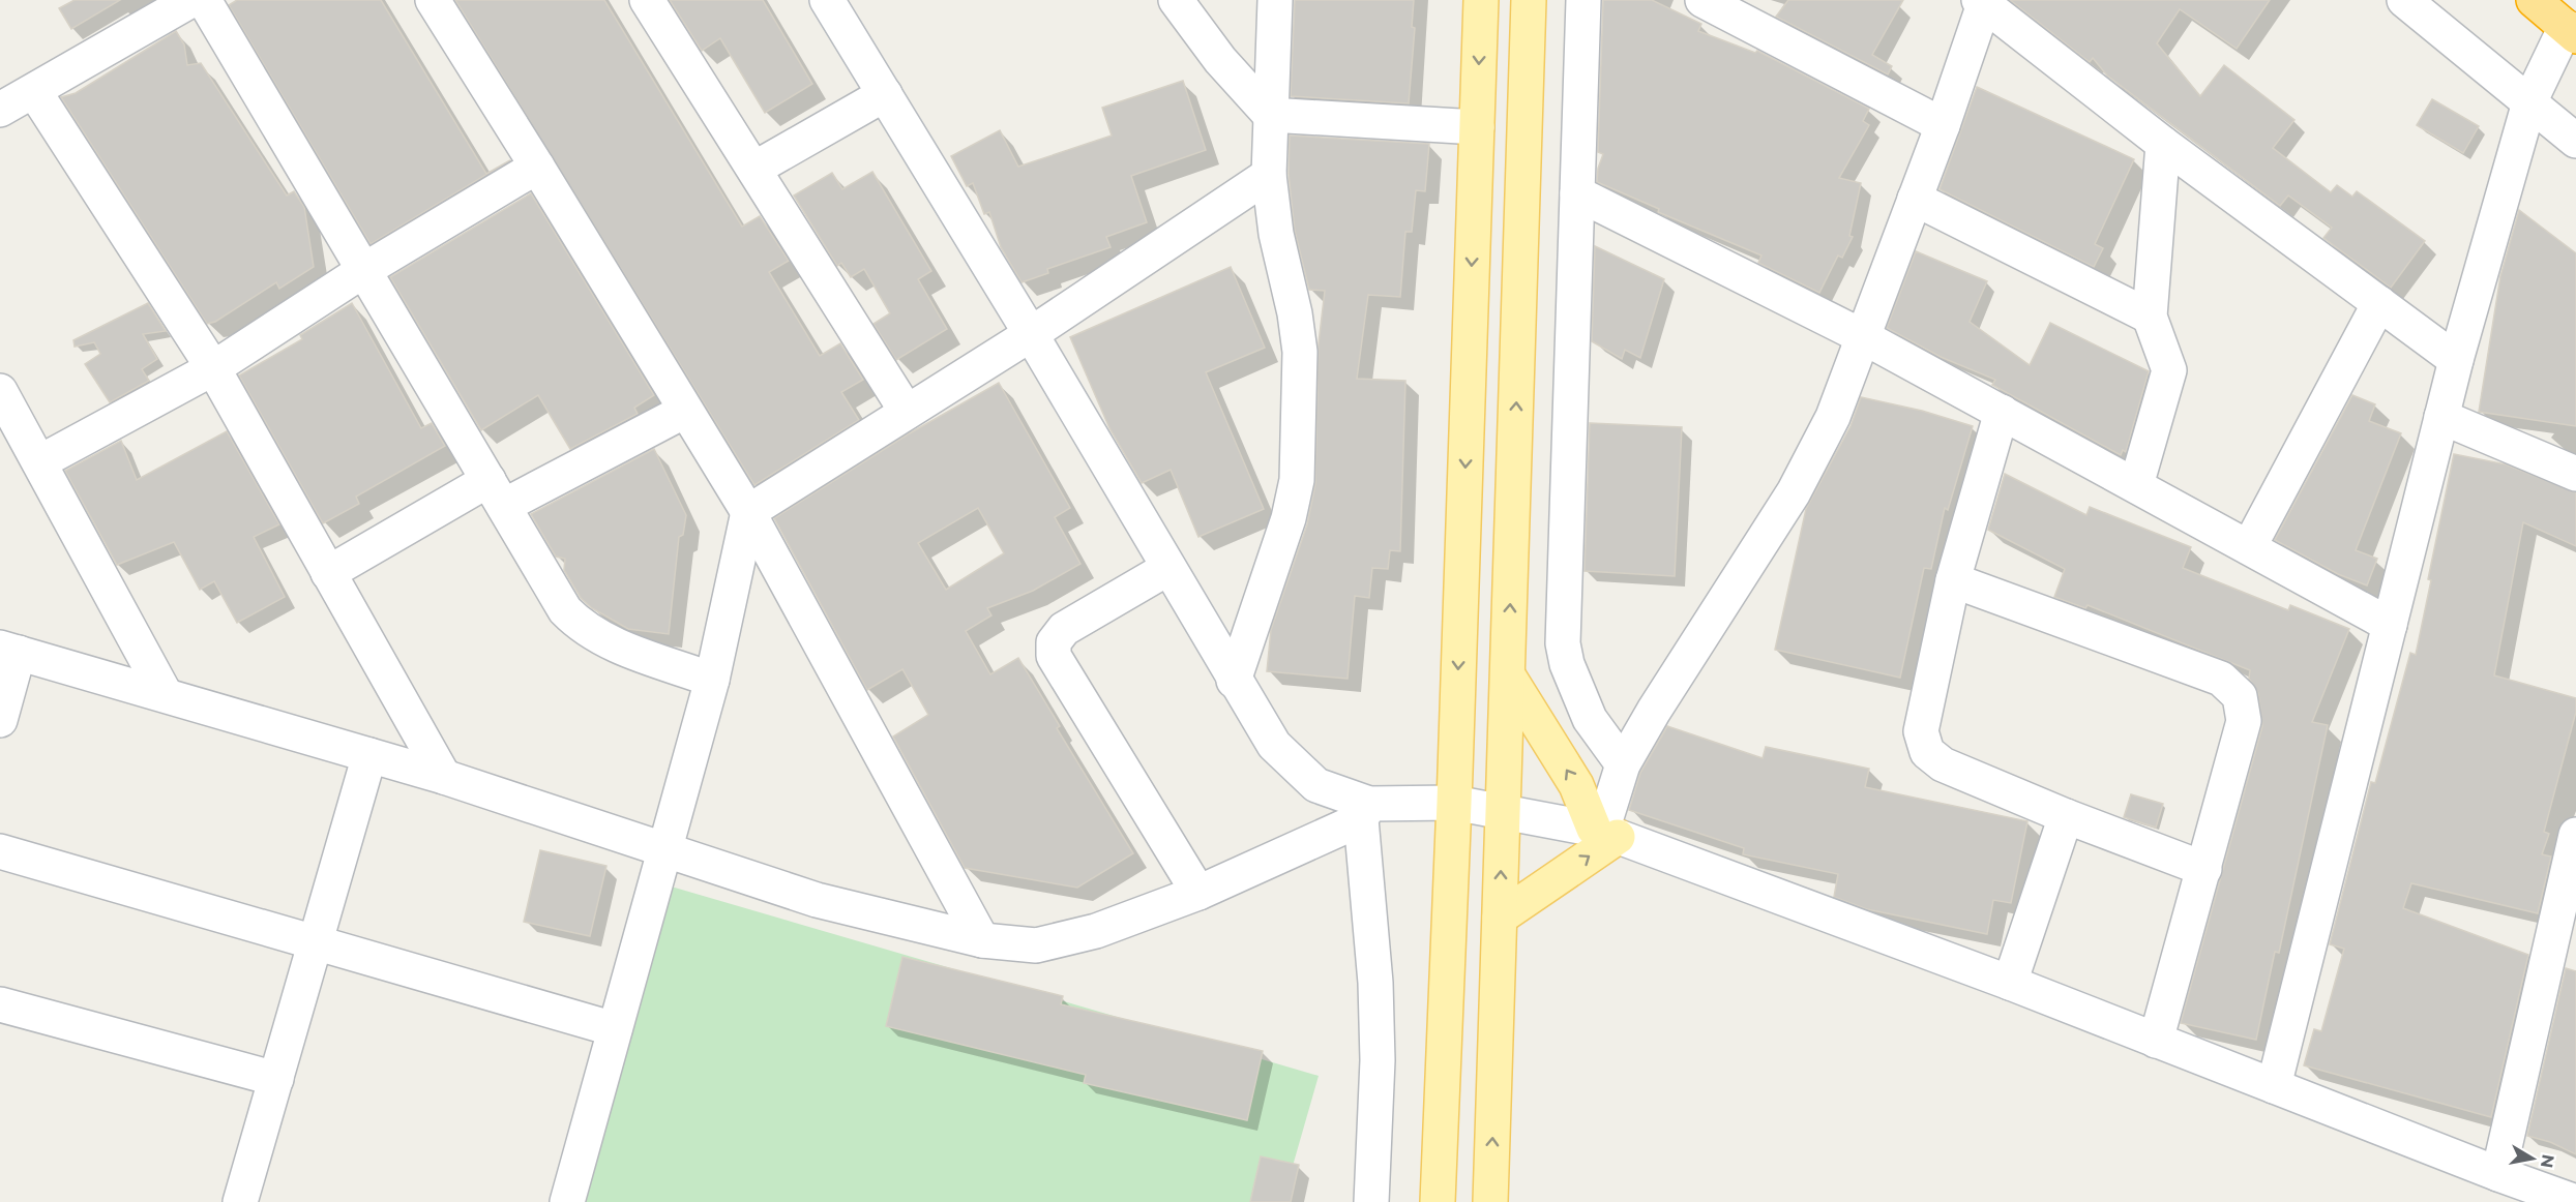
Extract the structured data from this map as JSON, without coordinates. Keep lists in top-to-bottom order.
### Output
{
  "north": "right"
}
